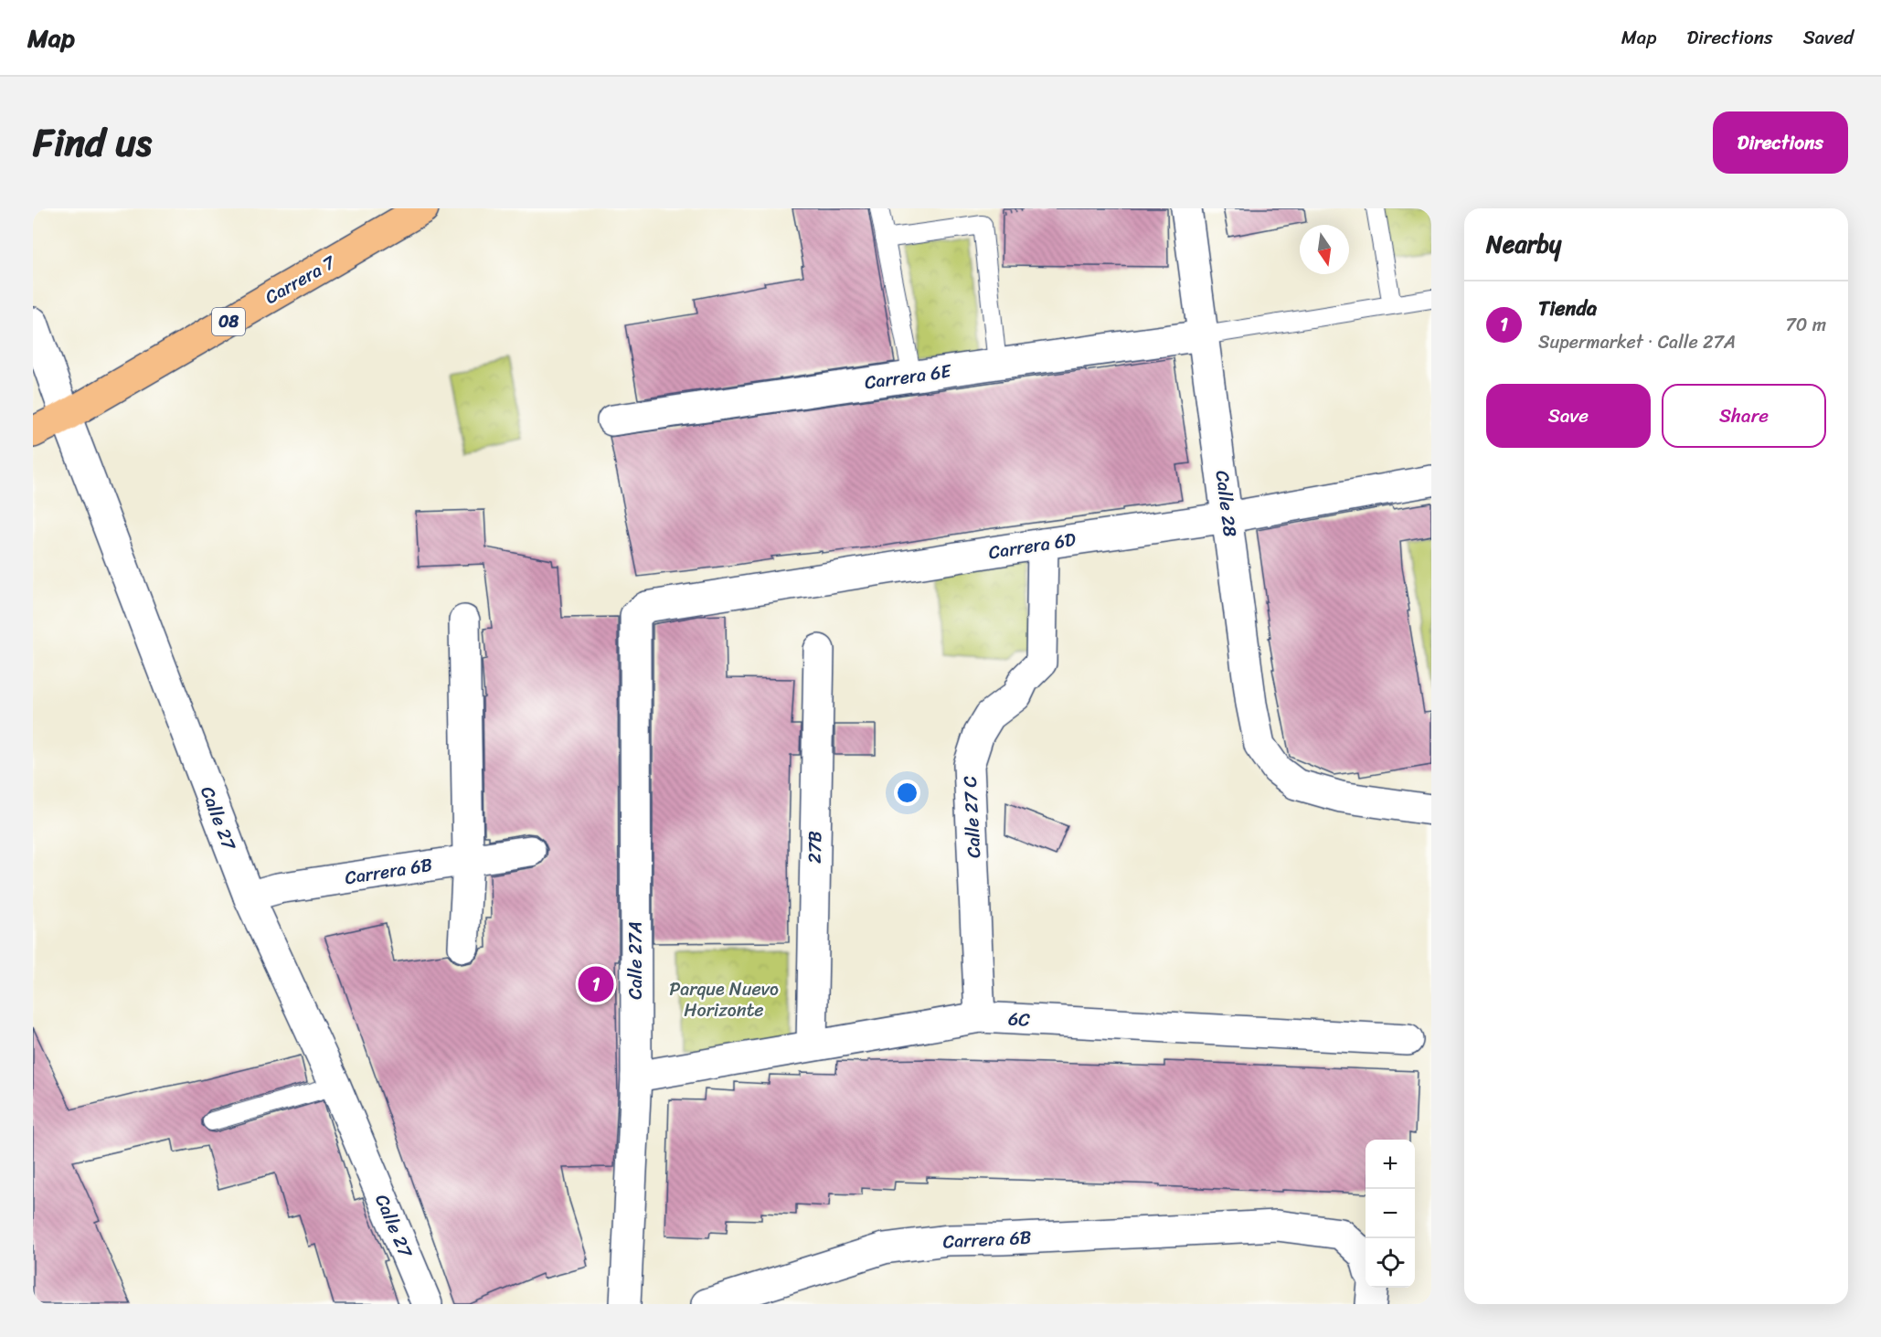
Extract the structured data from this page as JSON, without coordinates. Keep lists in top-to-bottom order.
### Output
{
  "streets": {
    "main road": ["Carrera 7", "08"],
    "street": [
      "Carrera 6E",
      "Calle 28",
      "Carrera 6D",
      "Calle 27 C",
      "Calle 27",
      "27B",
      "Carrera 6B",
      "Calle 27A",
      "6C"
    ]
  },
  "crossings": [
    ["Carrera 7", "Calle 27"],
    ["Carrera 6E", "Calle 28"],
    ["Calle 28", "Carrera 6D"],
    ["Carrera 6D", "Calle 27 C"],
    ["Carrera 6D", "Calle 27A"],
    ["Calle 27 C", "6C"],
    ["Calle 27", "Carrera 6B"],
    ["27B", "6C"],
    ["Calle 27A", "6C"]
  ],
  "parks": ["Parque Nuevo Horizonte"],
  "north": "bottom",
  "page": {
    "header": "Map",
    "nav": ["Map", "Directions", "Saved"],
    "title": "Find us",
    "buttons": [
      "Directions",
      ["Save", "Share"]
    ],
    "heading": "Nearby",
    "list": [
      {
        "mark": "1",
        "name": "Tienda",
        "note": "Supermarket · Calle 27A",
        "value": "70 m"
      }
    ],
    "pins": "1",
    "map_buttons": ["+", "−"]
  }
}
